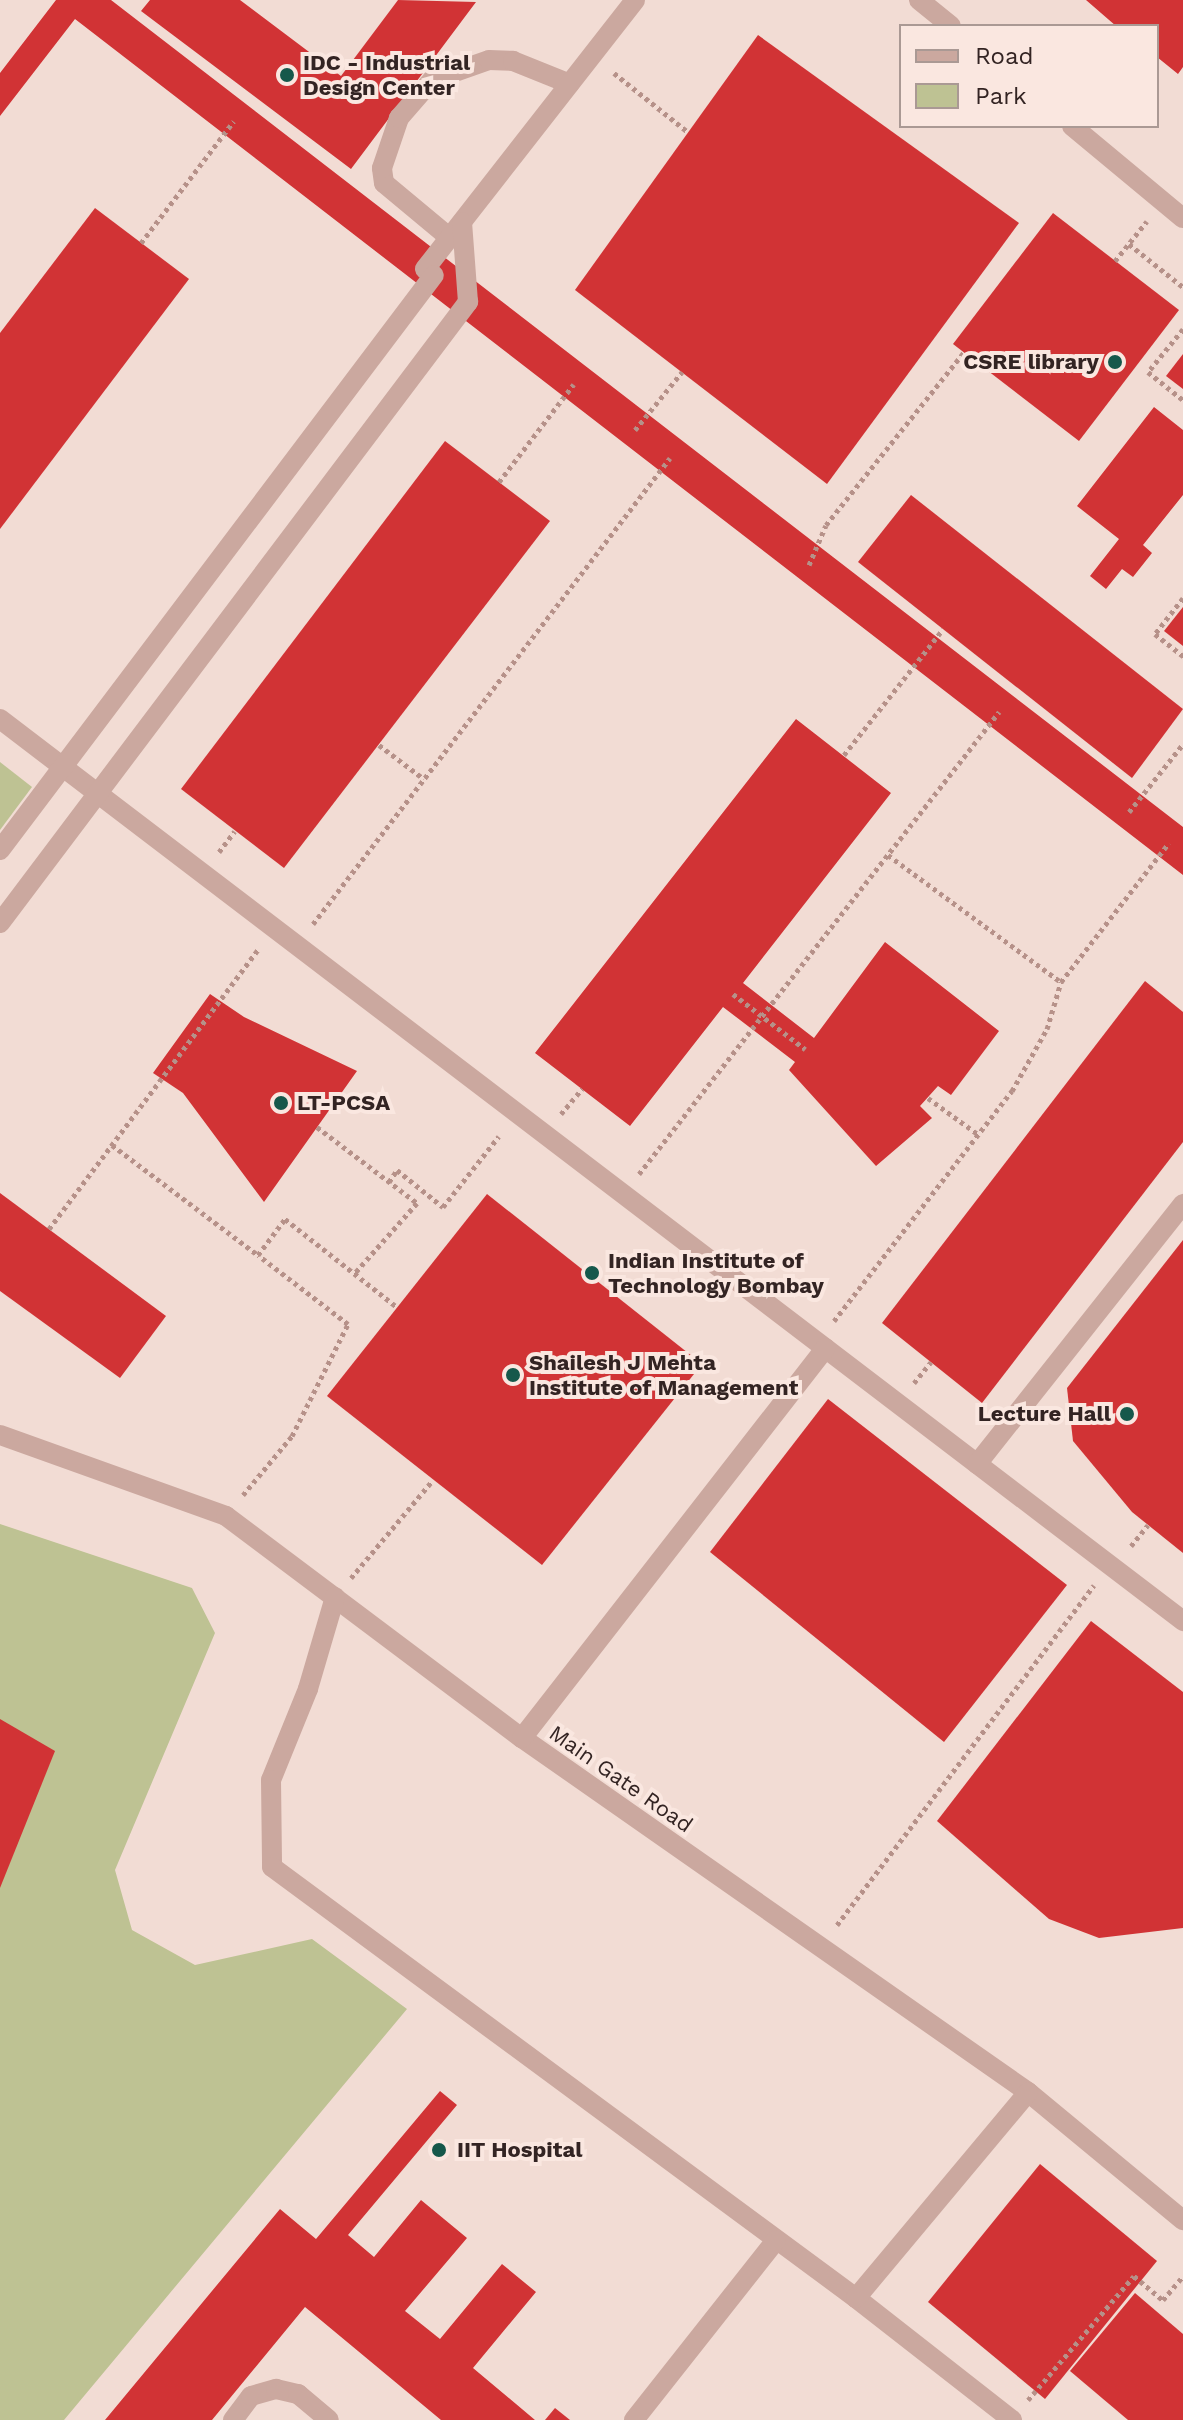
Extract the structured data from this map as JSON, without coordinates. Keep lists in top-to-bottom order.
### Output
{
  "streets": {
    "street": ["Main Gate Road"]
  },
  "places": [
    "IDC - Industrial Design Center",
    "CSRE library",
    "LT-PCSA",
    "Indian Institute of Technology Bombay",
    "Shailesh J Mehta Institute of Management",
    "Lecture Hall",
    "IIT Hospital"
  ],
  "legend": ["Road", "Park"]
}
